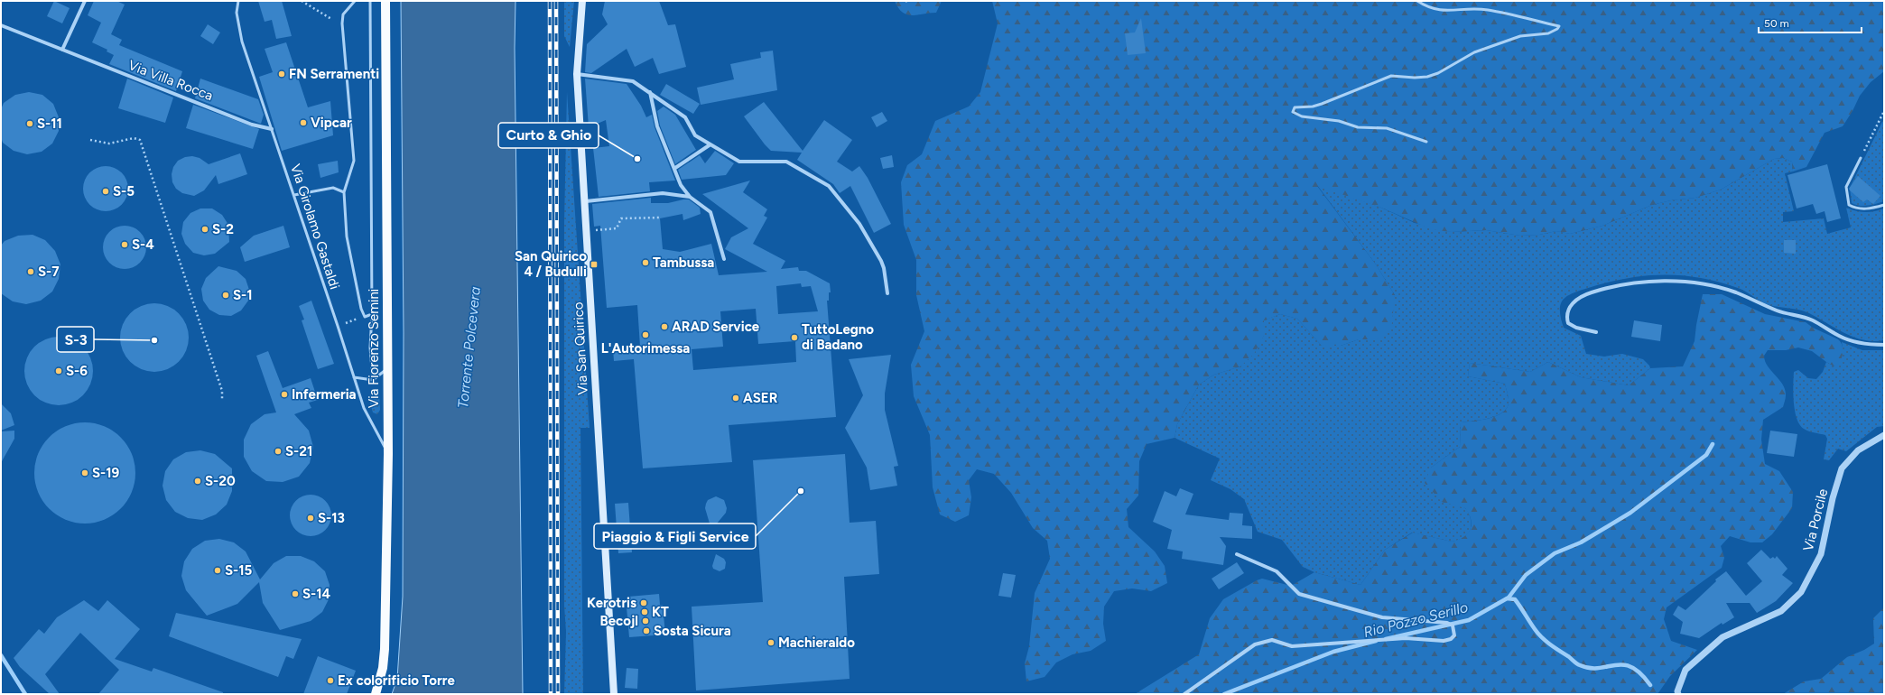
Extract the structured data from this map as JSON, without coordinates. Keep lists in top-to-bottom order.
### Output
{
  "streets": {
    "main road": ["Via Fiorenzo Semini", "Via San Quirico"],
    "street": ["Via Villa Rocca", "Via Porcile"],
    "lane": ["Via Girolamo Gastaldi"]
  },
  "crossings": [
    ["Via Villa Rocca", "Via Girolamo Gastaldi"],
    ["Via Girolamo Gastaldi", "Via Fiorenzo Semini"]
  ],
  "water": ["Torrente Polcevera", "Rio Pozzo Serillo"],
  "places": {
    "other": [
      "FN Serramenti",
      "Vipcar",
      "S-11",
      "Curto & Ghio",
      "S-5",
      "S-2",
      "S-4",
      "Tambussa",
      "S-7",
      "S-1",
      "ARAD Service",
      "L'Autorimessa",
      "TuttoLegno di Badano",
      "S-3",
      "S-6",
      "Infermeria",
      "ASER",
      "S-21",
      "S-19",
      "S-20",
      "Piaggio & Figli Service",
      "S-13",
      "S-15",
      "S-14",
      "Kerotris",
      "KT",
      "Becojl",
      "Sosta Sicura",
      "Machieraldo",
      "Ex colorificio Torre"
    ],
    "transit": ["San Quirico 4 / Budulli"]
  },
  "scale_bar": "50 m"
}
